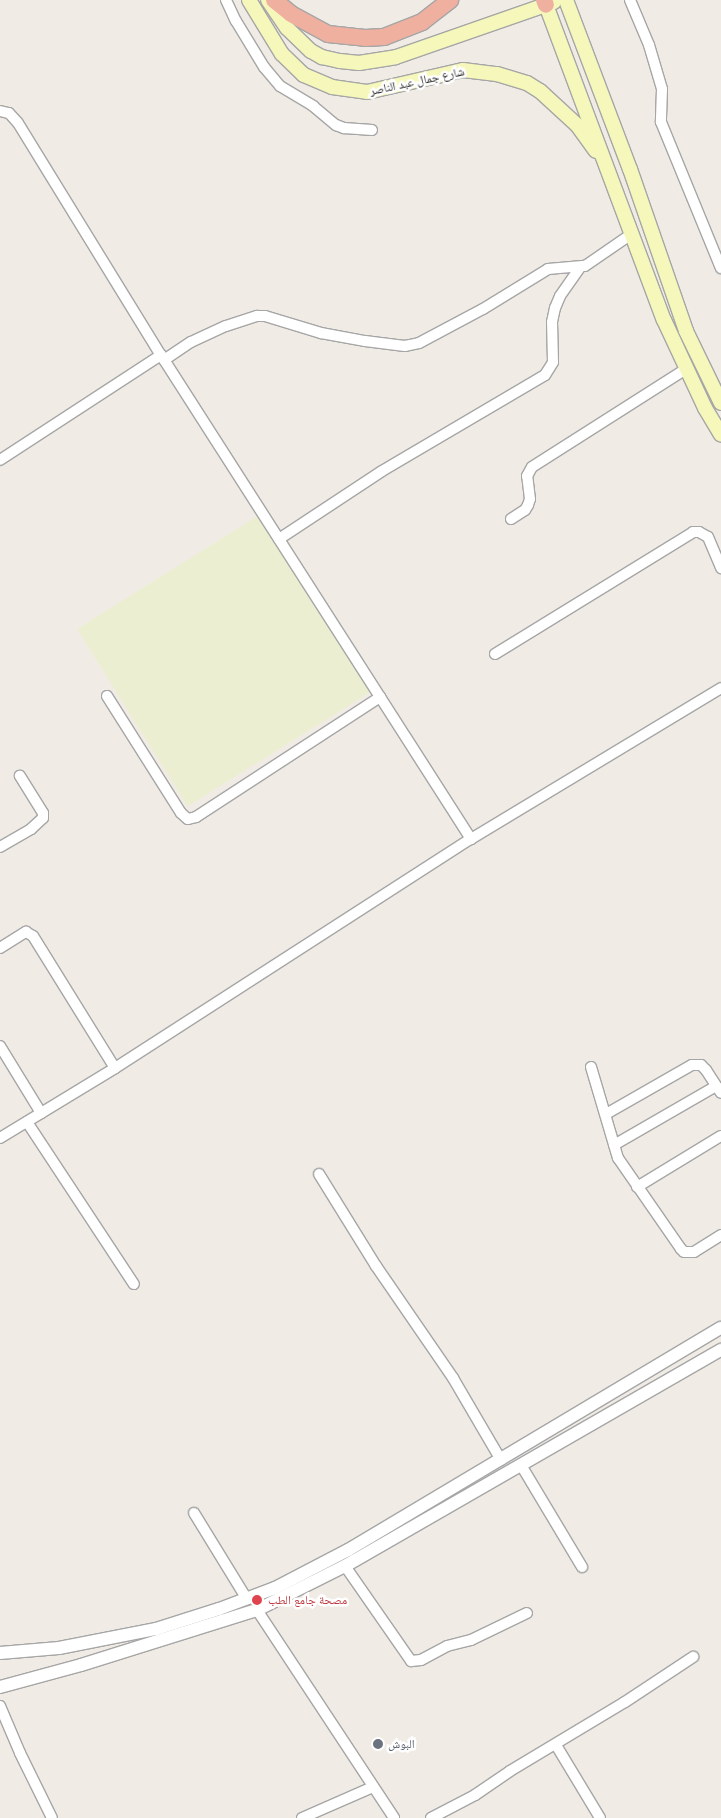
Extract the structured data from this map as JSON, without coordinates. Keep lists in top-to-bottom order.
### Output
{
  "streets": {
    "main road": ["شارع جمال عبد الناصر"]
  },
  "places": ["مصحة جامع الطب", "البوش"]
}
